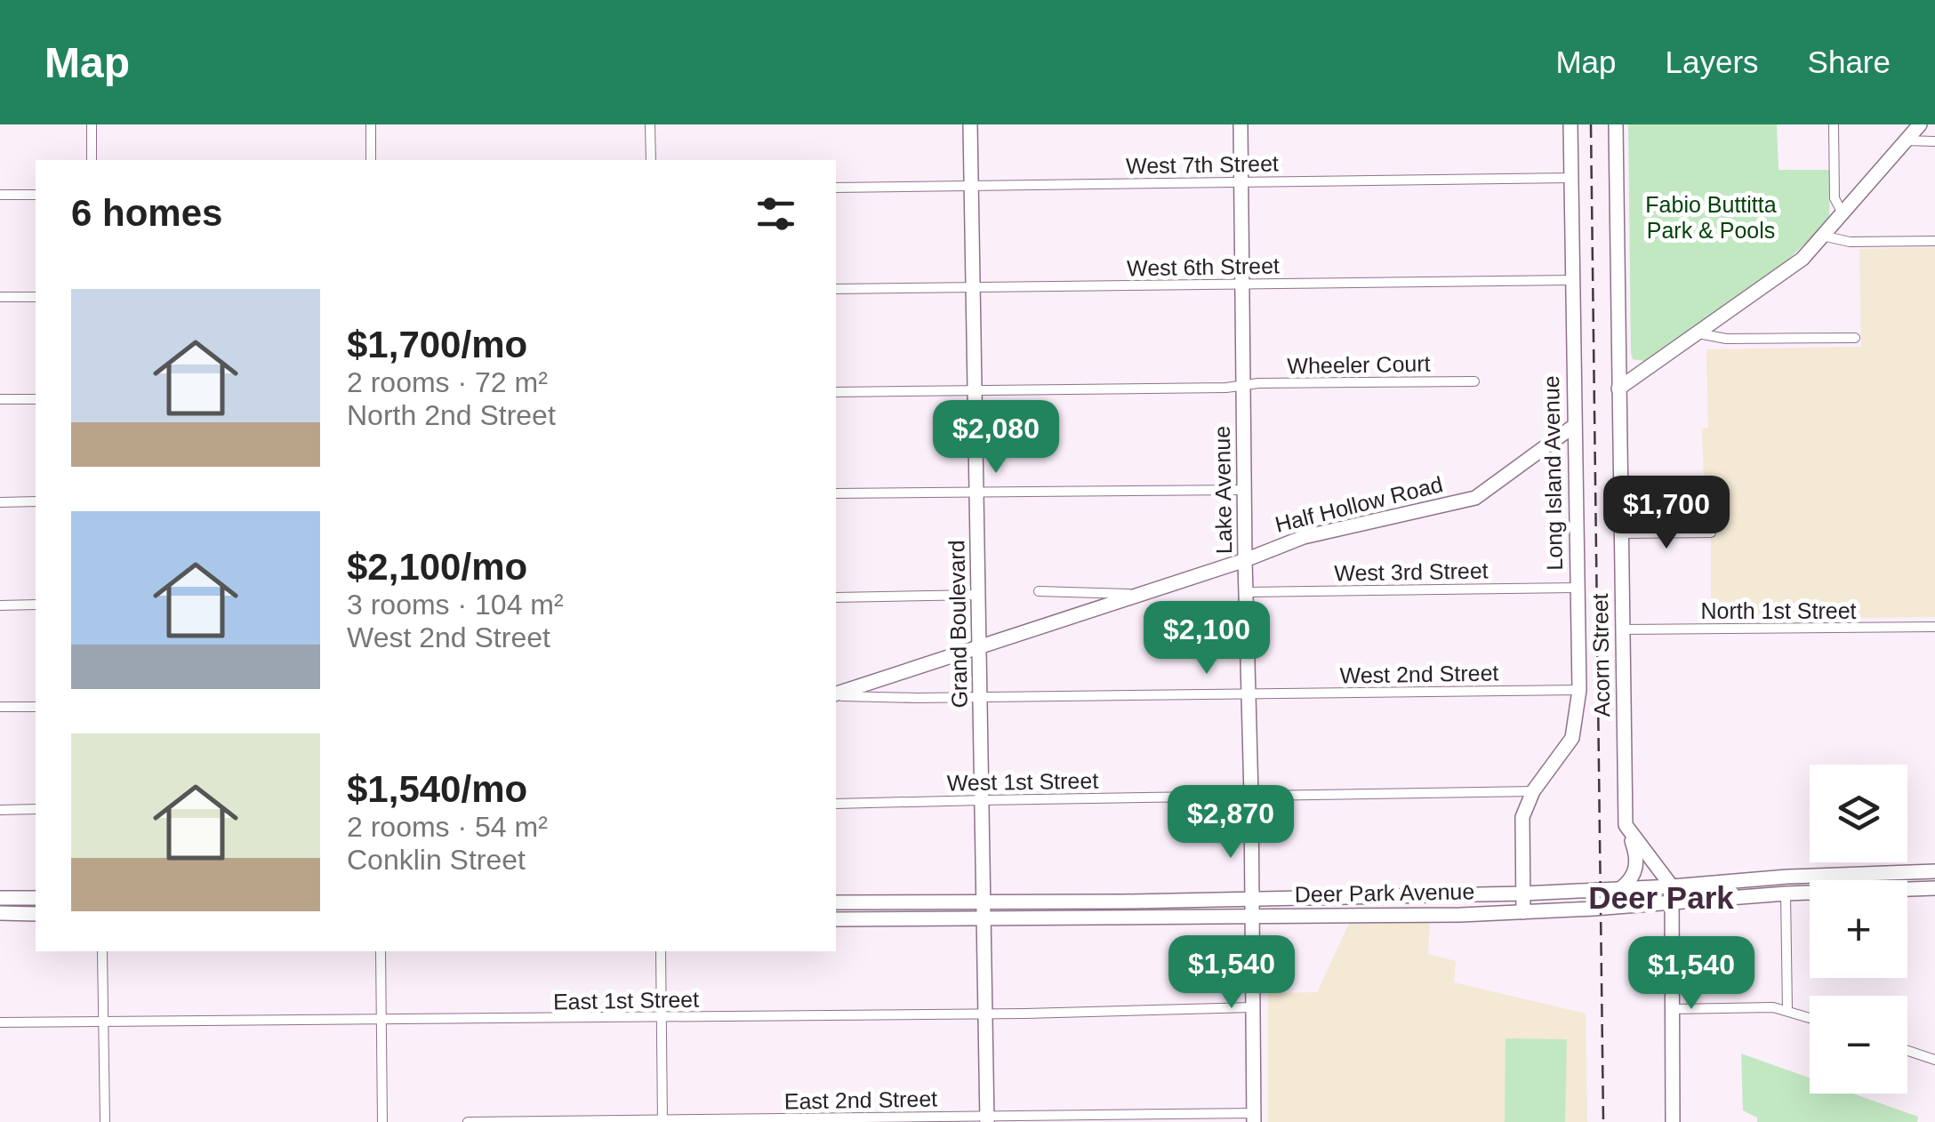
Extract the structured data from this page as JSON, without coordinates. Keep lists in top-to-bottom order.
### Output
{
  "streets": {
    "street": [
      "West 7th Street",
      "West 6th Street",
      "Wheeler Court",
      "Long Island Avenue",
      "Lake Avenue",
      "Half Hollow Road",
      "West 3rd Street",
      "North 1st Street",
      "Grand Boulevard",
      "Acorn Street",
      "West 2nd Street",
      "West 1st Street",
      "Deer Park Avenue",
      "East 1st Street",
      "East 2nd Street"
    ]
  },
  "crossings": [
    ["West 7th Street", "Long Island Avenue"],
    ["West 7th Street", "Lake Avenue"],
    ["West 7th Street", "Grand Boulevard"],
    ["West 6th Street", "Long Island Avenue"],
    ["West 6th Street", "Lake Avenue"],
    ["West 6th Street", "Grand Boulevard"],
    ["Wheeler Court", "Lake Avenue"],
    ["Wheeler Court", "Grand Boulevard"],
    ["Long Island Avenue", "Half Hollow Road"],
    ["Long Island Avenue", "West 3rd Street"],
    ["Long Island Avenue", "West 2nd Street"],
    ["Long Island Avenue", "West 1st Street"],
    ["Long Island Avenue", "Deer Park Avenue"],
    ["Lake Avenue", "Half Hollow Road"],
    ["Lake Avenue", "West 3rd Street"],
    ["Lake Avenue", "West 2nd Street"],
    ["Lake Avenue", "West 1st Street"],
    ["Lake Avenue", "Deer Park Avenue"],
    ["Lake Avenue", "East 1st Street"],
    ["Lake Avenue", "East 2nd Street"],
    ["Half Hollow Road", "Grand Boulevard"],
    ["North 1st Street", "Acorn Street"],
    ["Grand Boulevard", "West 2nd Street"],
    ["Grand Boulevard", "West 1st Street"],
    ["Grand Boulevard", "Deer Park Avenue"],
    ["Grand Boulevard", "East 1st Street"],
    ["Grand Boulevard", "East 2nd Street"],
    ["Acorn Street", "Deer Park Avenue"]
  ],
  "districts": ["Deer Park"],
  "parks": ["Fabio Buttitta Park & Pools"],
  "page": {
    "header": "Map",
    "nav": ["Map", "Layers", "Share"],
    "heading": "6 homes",
    "list": [
      {
        "name": "$1,700/mo",
        "note": "2 rooms · 72 m² · North 2nd Street"
      },
      {
        "name": "$2,100/mo",
        "note": "3 rooms · 104 m² · West 2nd Street"
      },
      {
        "name": "$1,540/mo",
        "note": "2 rooms · 54 m² · Conklin Street"
      }
    ],
    "price": [
      "$2,080",
      "$1,700",
      "$2,100",
      "$2,870",
      "$1,540",
      "$1,540"
    ],
    "map_buttons": ["+", "−"]
  }
}
